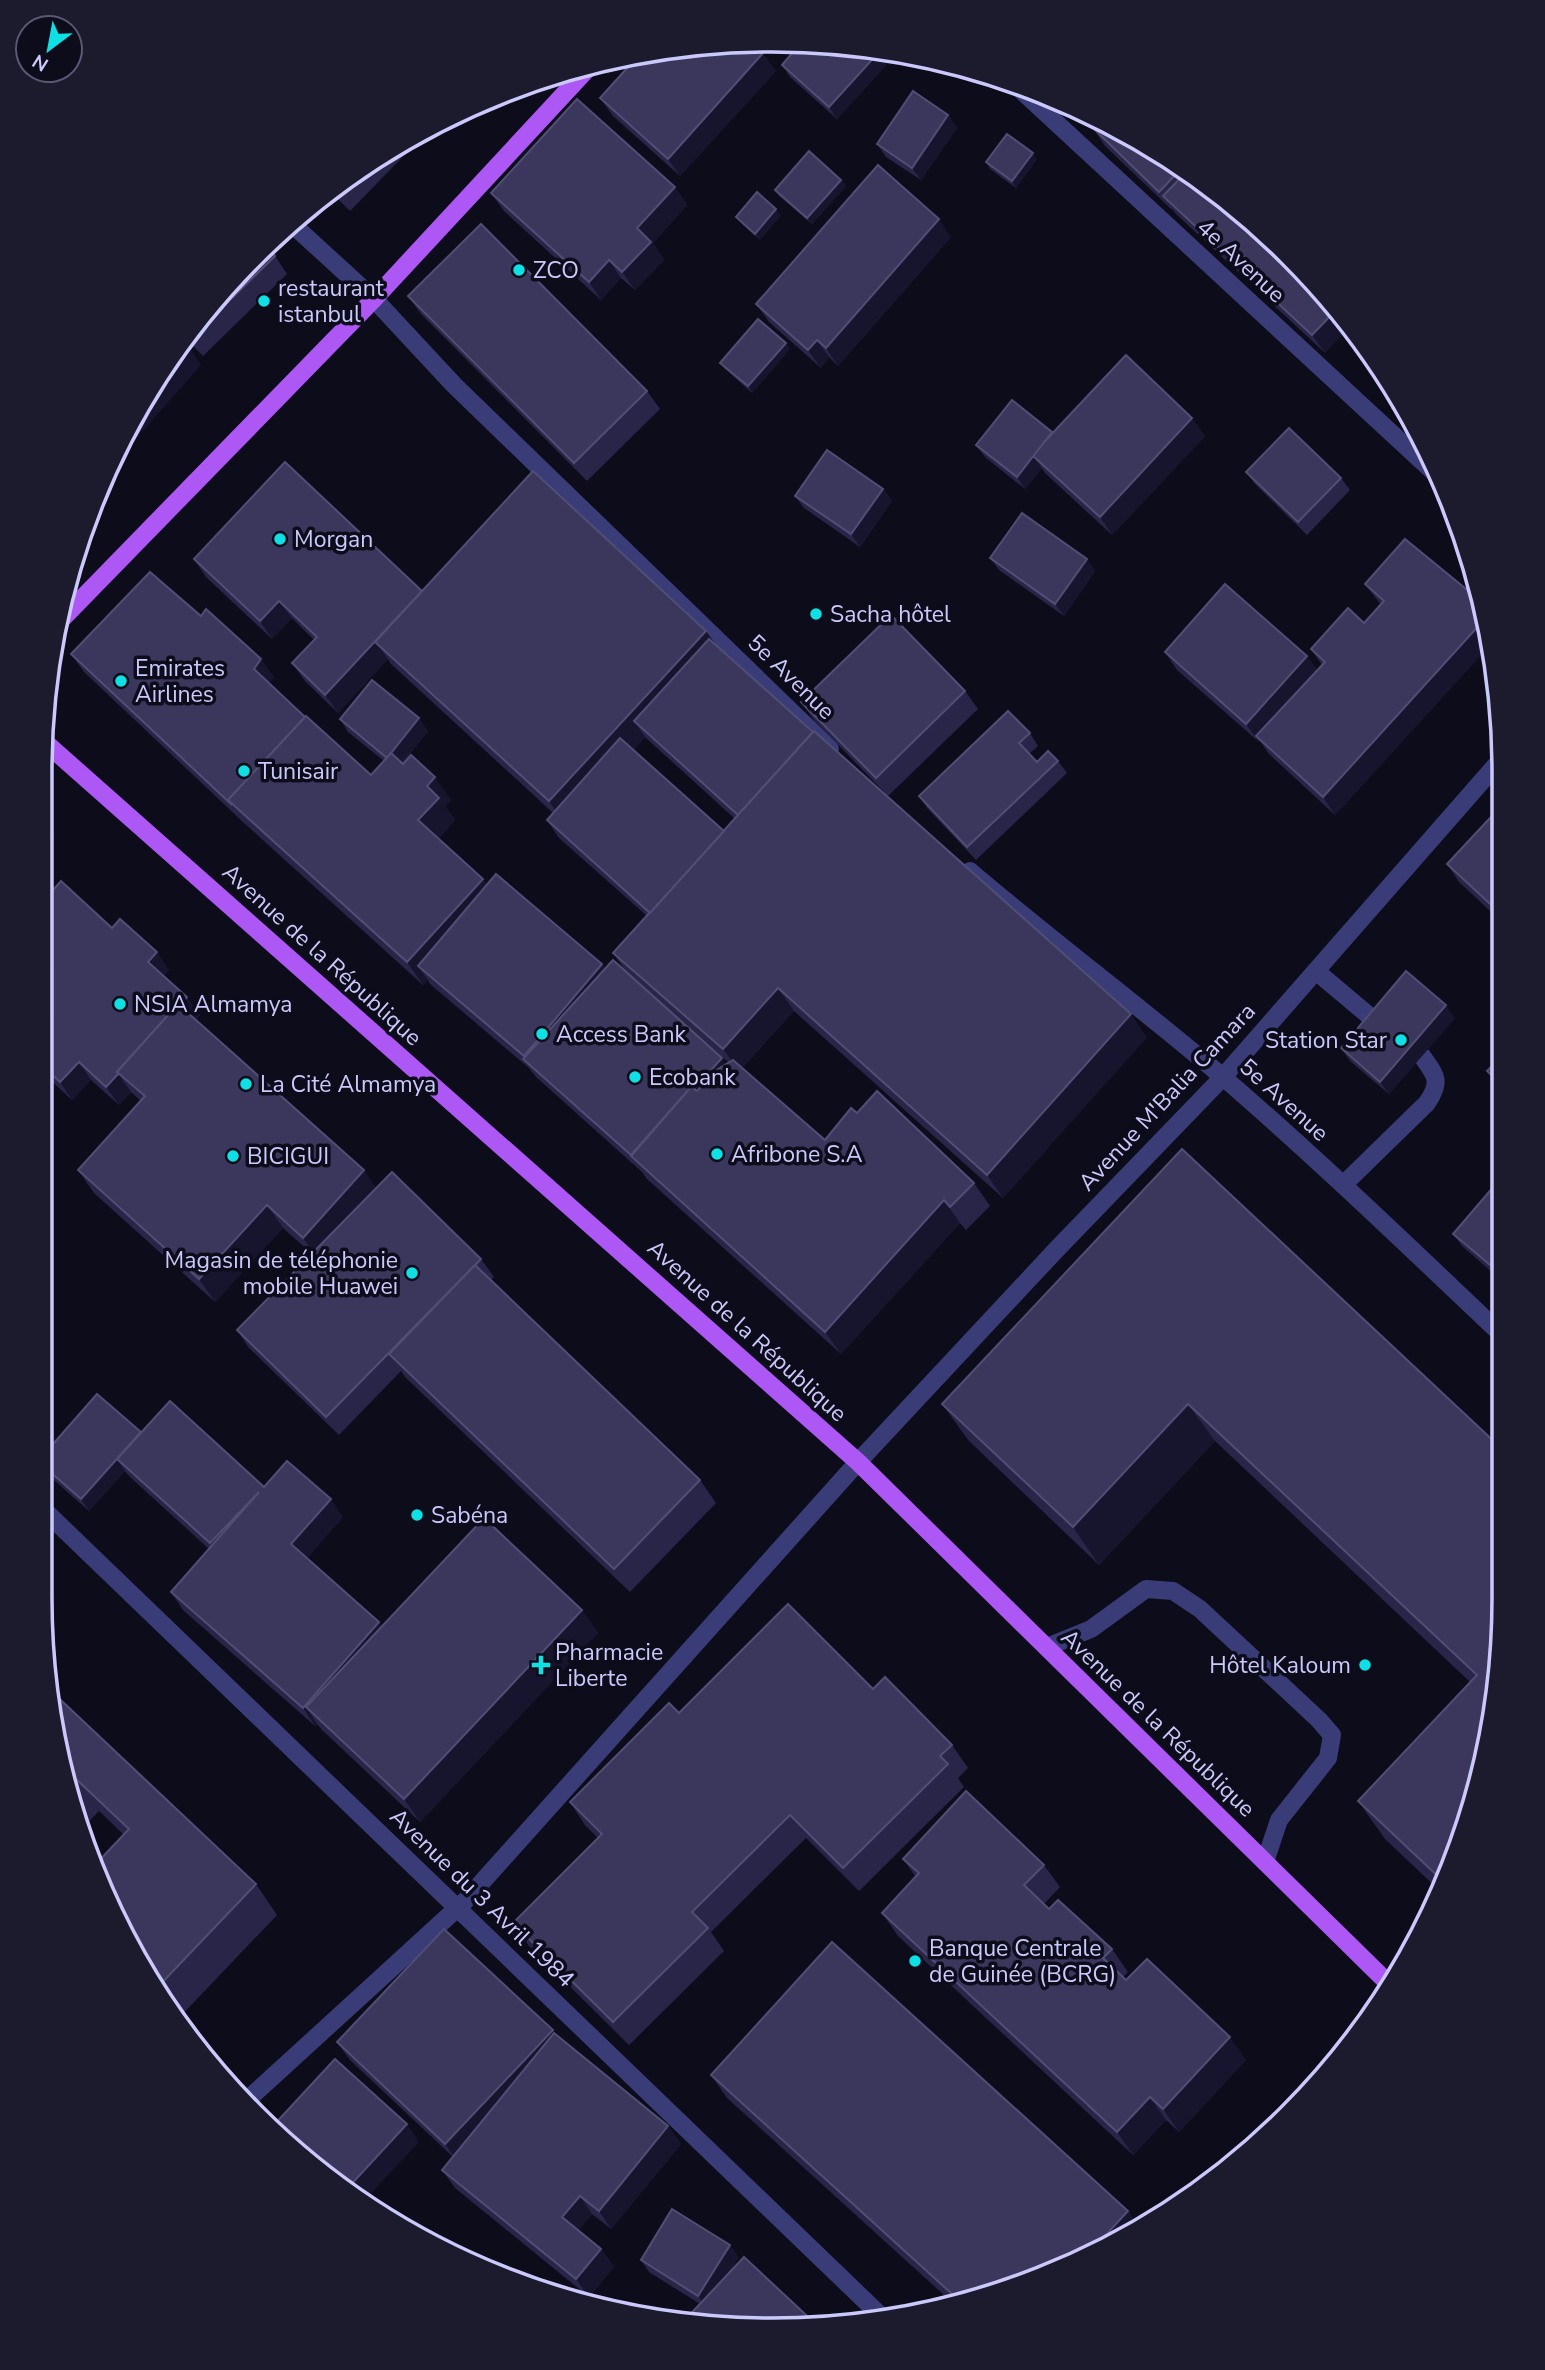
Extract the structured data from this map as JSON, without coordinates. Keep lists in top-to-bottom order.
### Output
{
  "streets": {
    "main road": ["Avenue de la République"],
    "street": [
      "4e Avenue",
      "5e Avenue",
      "Avenue M'Balia Camara",
      "Avenue du 3 Avril 1984"
    ]
  },
  "crossings": [
    ["5e Avenue", "Avenue M'Balia Camara"],
    ["Avenue de la République", "Avenue M'Balia Camara"],
    ["Avenue M'Balia Camara", "Avenue du 3 Avril 1984"]
  ],
  "places": {
    "other": [
      "ZCO",
      "restaurant istanbul",
      "Morgan",
      "Sacha hôtel",
      "Emirates Airlines",
      "Tunisair",
      "NSIA Almamya",
      "Access Bank",
      "Station Star",
      "Ecobank",
      "La Cité Almamya",
      "Afribone S.A",
      "BICIGUI",
      "Magasin de téléphonie mobile Huawei",
      "Sabéna",
      "Hôtel Kaloum",
      "Banque Centrale de Guinée (BCRG)"
    ],
    "health": ["Pharmacie Liberte"]
  },
  "north": "bottom left"
}
